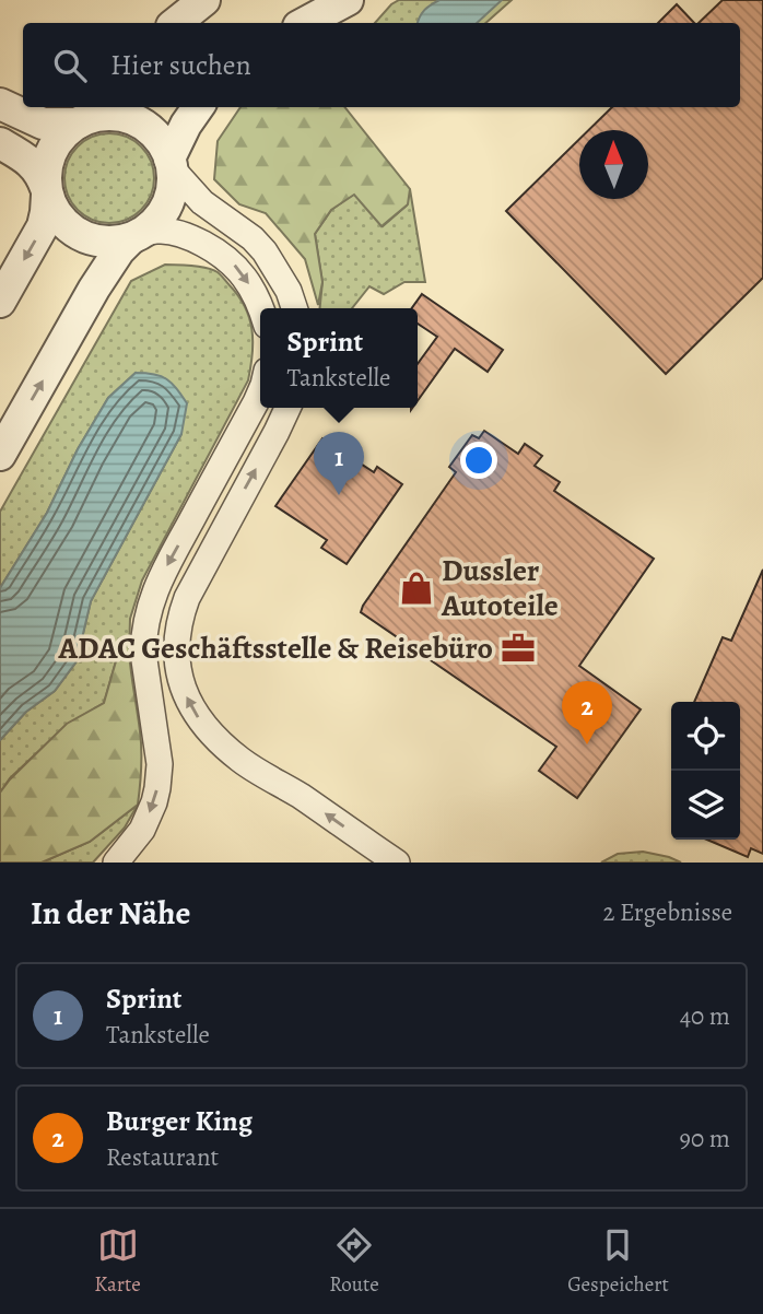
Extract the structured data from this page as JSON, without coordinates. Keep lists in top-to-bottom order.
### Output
{
  "places": {
    "shop": ["Dussler Autoteile"],
    "office": ["ADAC Geschäftsstelle & Reisebüro"]
  },
  "north": "top",
  "page": {
    "search": "Hier suchen",
    "popup": ["Sprint", "Tankstelle"],
    "pins": ["1", "2"],
    "heading": ["In der Nähe", "2 Ergebnisse"],
    "list": [
      {
        "mark": "1",
        "name": "Sprint",
        "note": "Tankstelle",
        "value": "40 m"
      },
      {
        "mark": "2",
        "name": "Burger King",
        "note": "Restaurant",
        "value": "90 m"
      }
    ],
    "nav": ["Karte", "Route", "Gespeichert"]
  }
}
